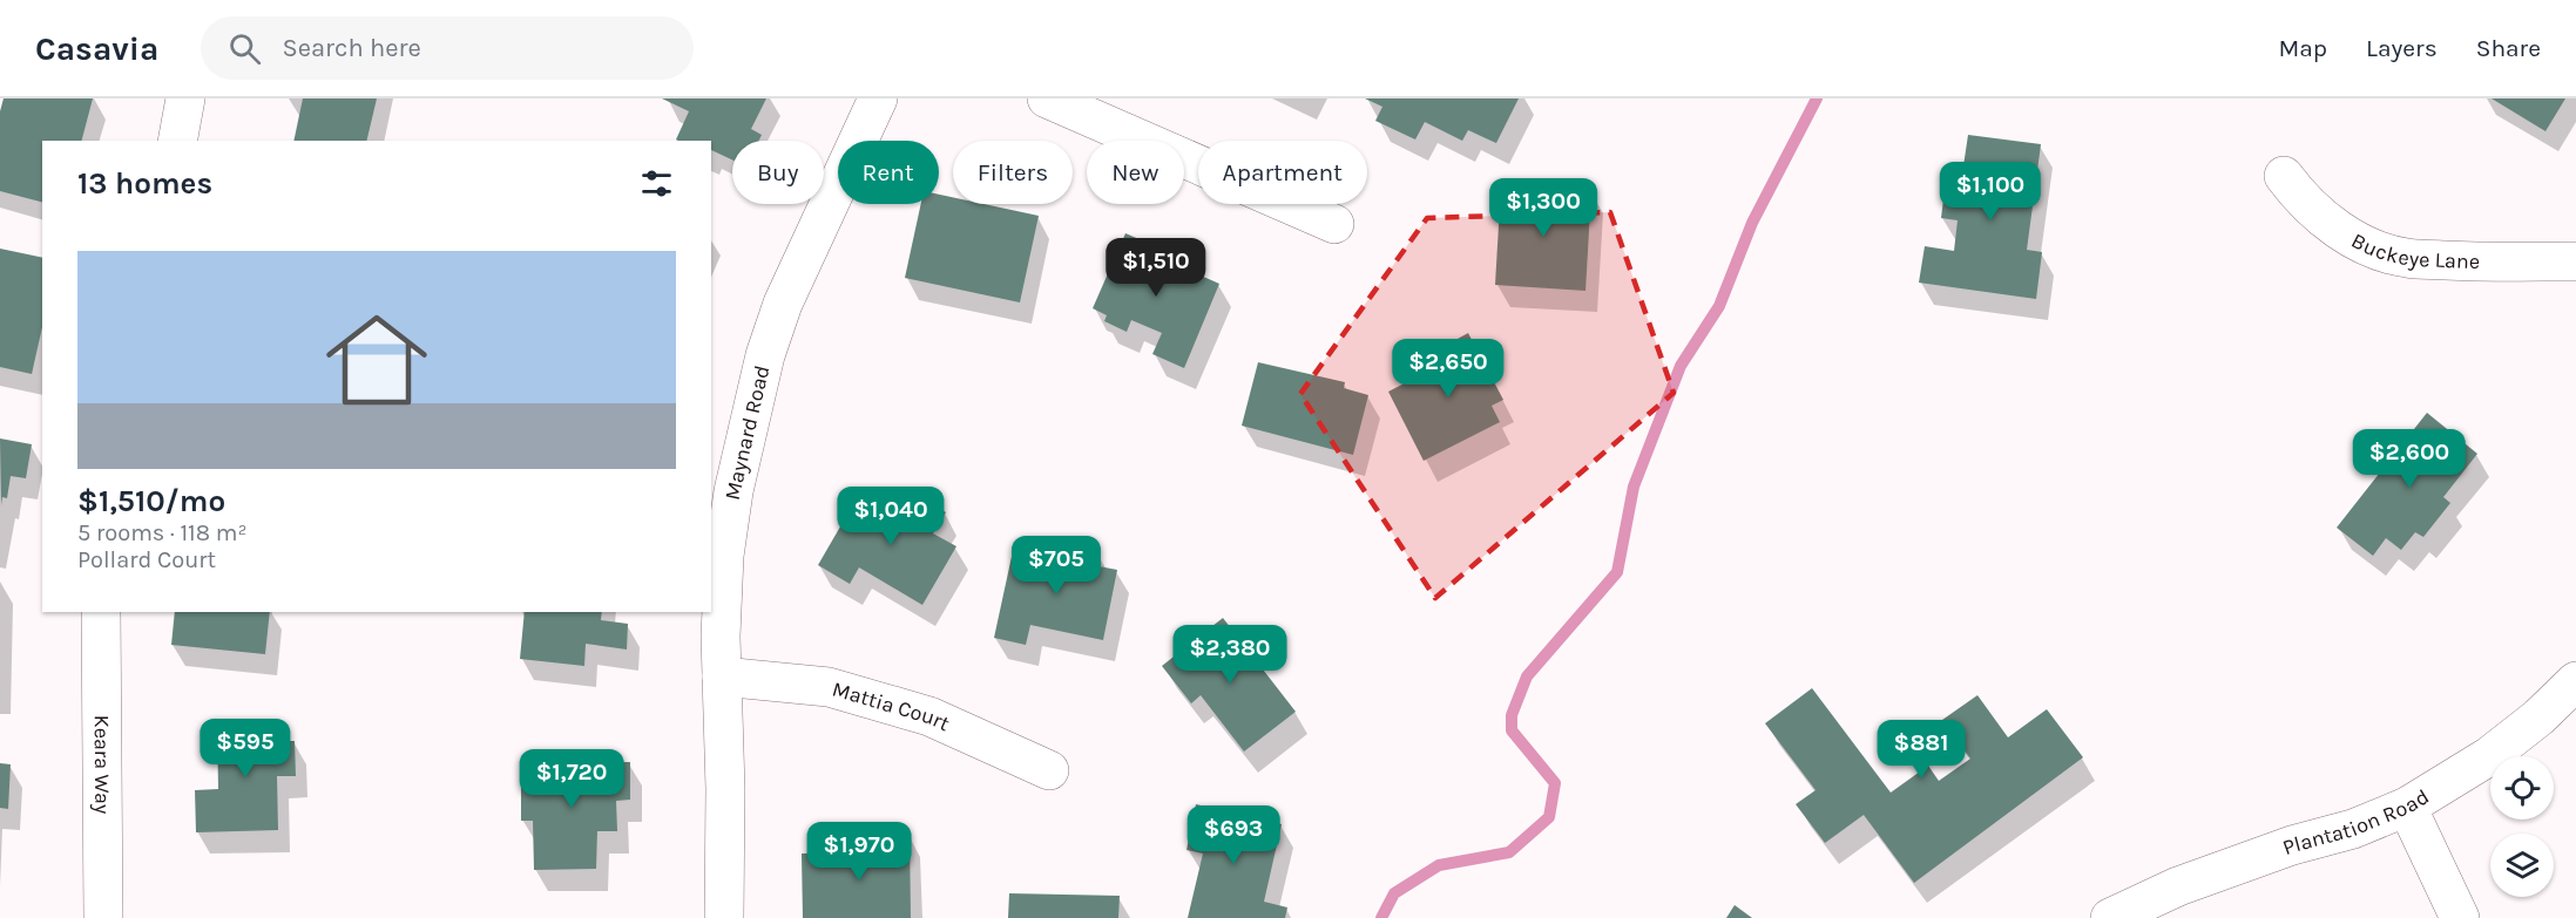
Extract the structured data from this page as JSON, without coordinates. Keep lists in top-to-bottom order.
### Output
{
  "streets": {
    "street": [
      "Buckeye Lane",
      "Maynard Road",
      "Mattia Court",
      "Keara Way",
      "Plantation Road"
    ]
  },
  "crossings": [
    ["Maynard Road", "Mattia Court"]
  ],
  "page": {
    "header": "Casavia",
    "search": "Search here",
    "nav": ["Map", "Layers", "Share"],
    "chip": [
      "Buy",
      "Rent",
      "Filters",
      "New",
      "Apartment"
    ],
    "heading": "13 homes",
    "price": [
      "$1,100",
      "$1,300",
      "$1,510",
      "$2,650",
      "$2,600",
      "$1,040",
      "$705",
      "$2,380",
      "$595",
      "$881",
      "$1,720",
      "$693",
      "$1,970"
    ],
    "list": [
      {
        "name": "$1,510/mo",
        "note": "5 rooms · 118 m² · Pollard Court"
      }
    ]
  }
}
